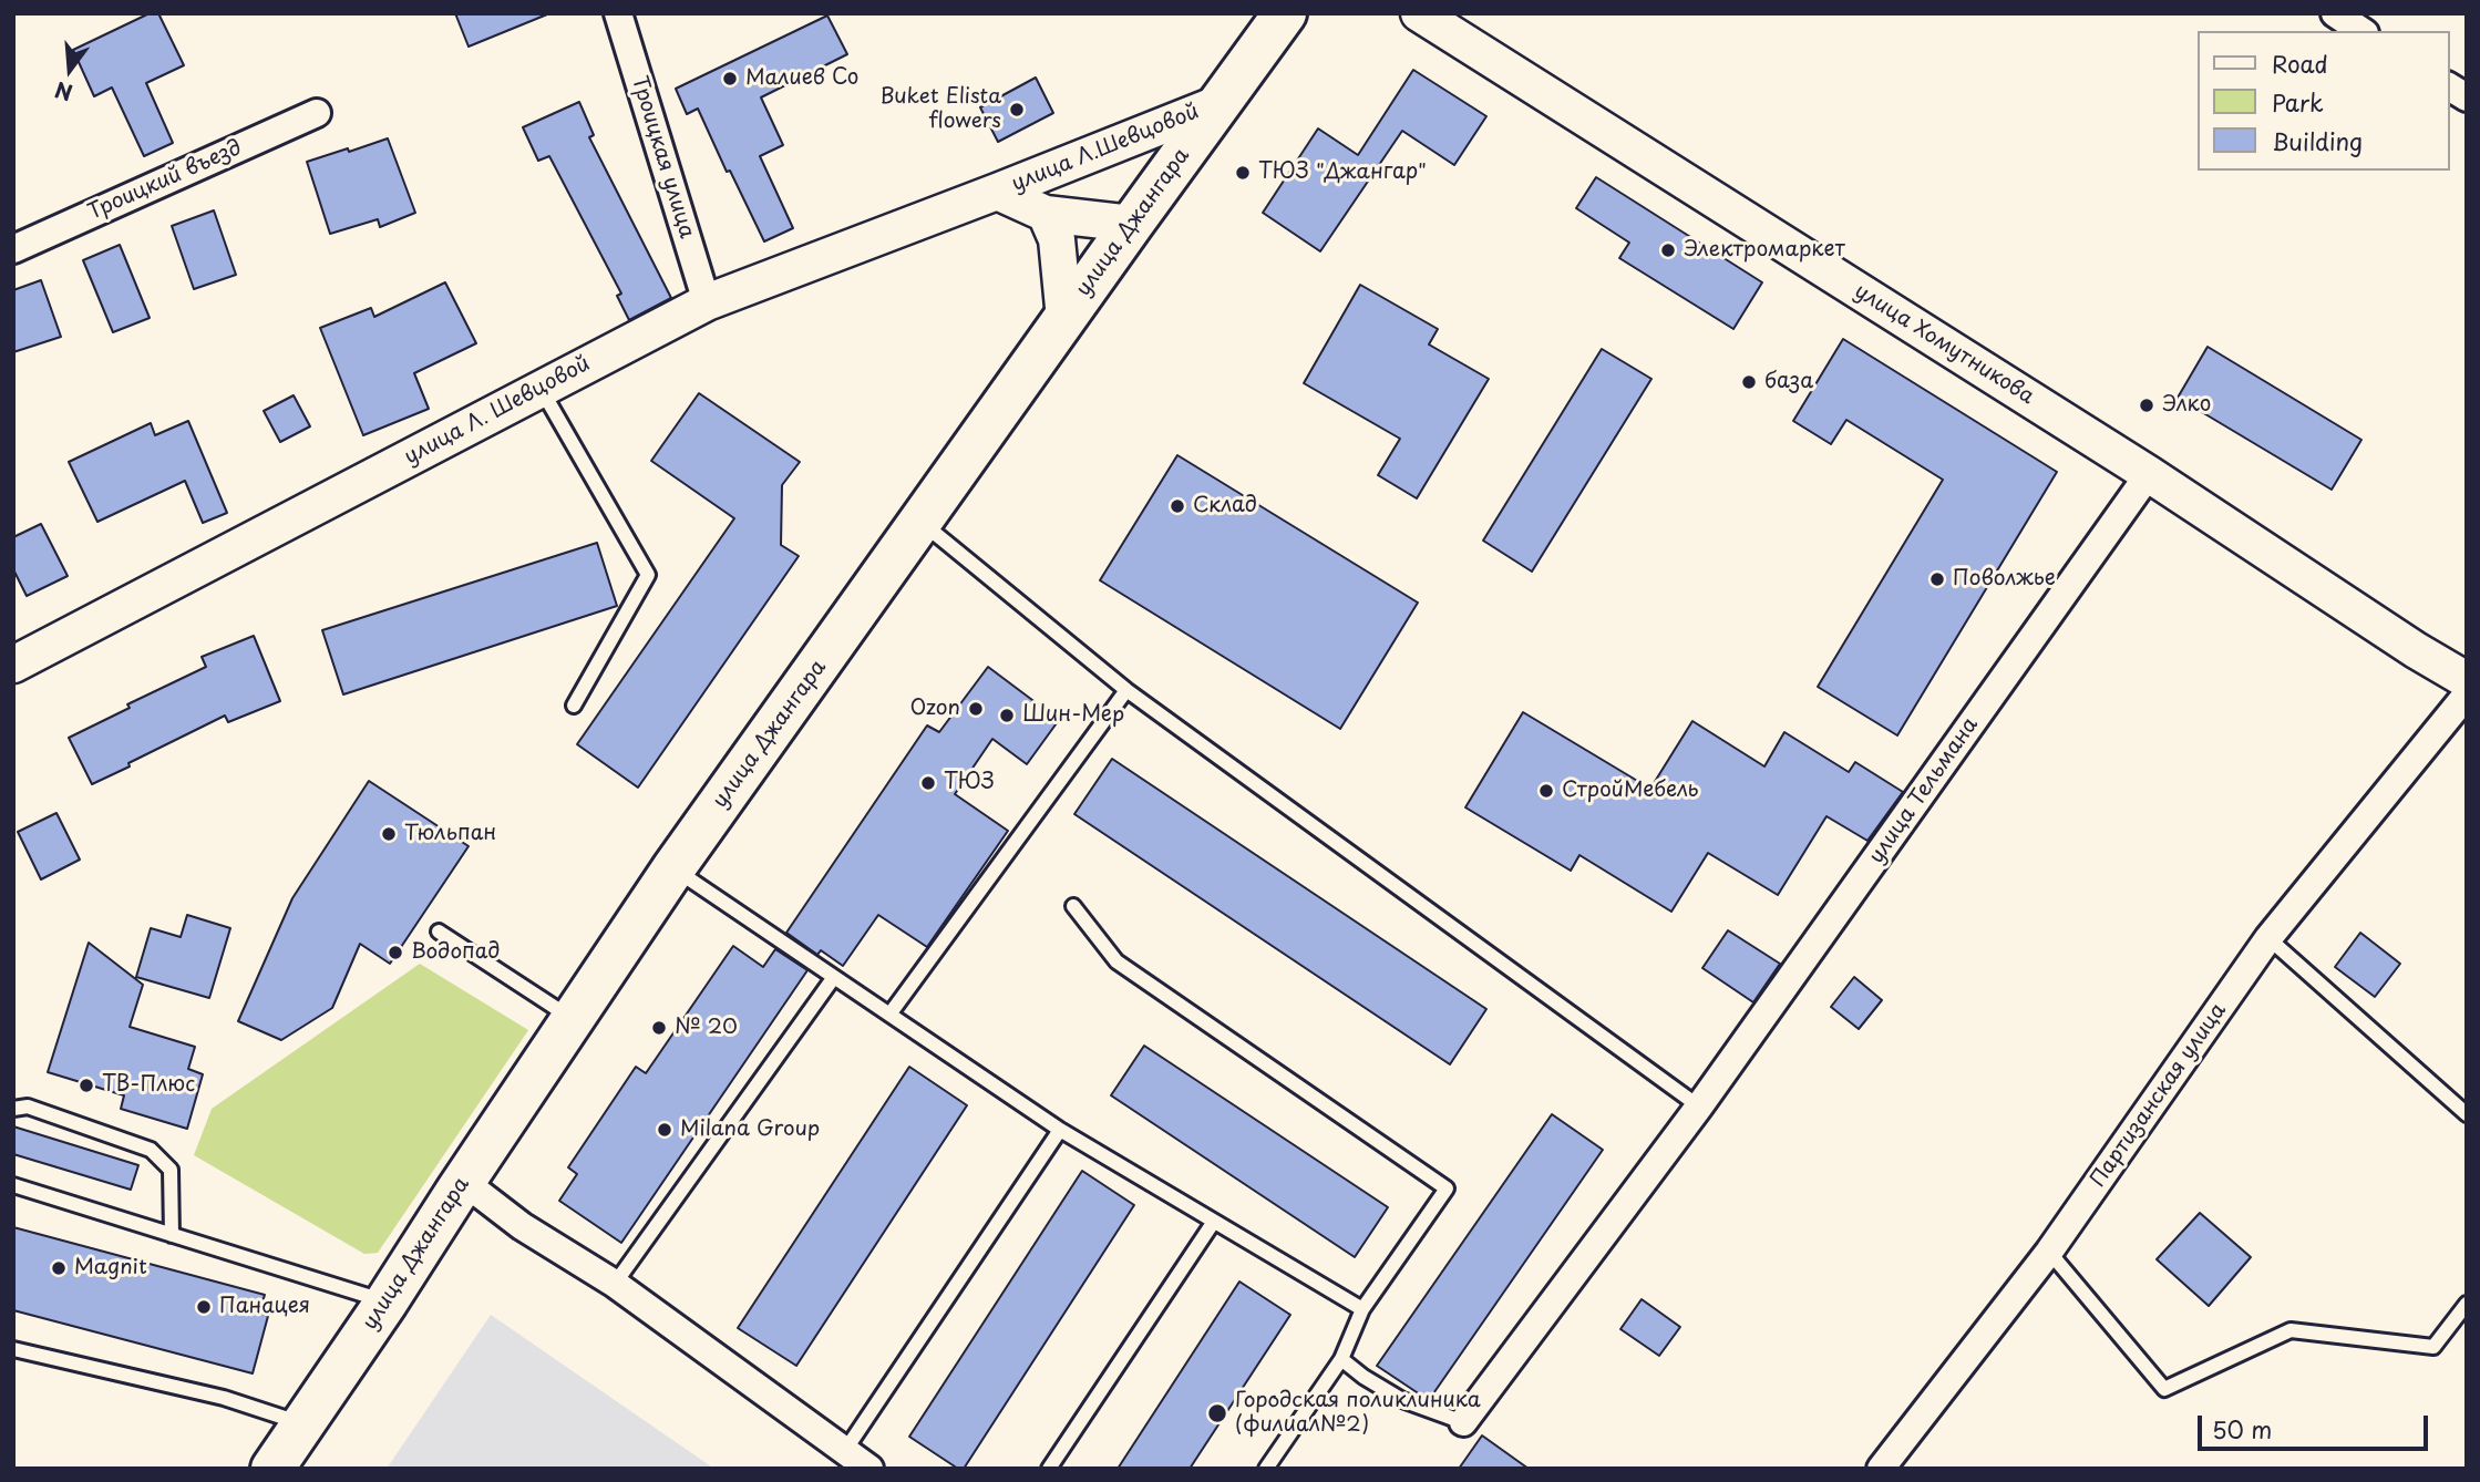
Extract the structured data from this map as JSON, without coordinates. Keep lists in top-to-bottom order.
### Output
{
  "streets": {
    "main road": ["улица Джангара"],
    "street": [
      "улица Л.Шевцовой",
      "Троицкая улица",
      "Троицкий въезд",
      "улица Хомутникова",
      "улица Л. Шевцовой",
      "улица Тельмана",
      "Партизанская улица"
    ]
  },
  "crossings": [
    ["улица Л.Шевцовой", "улица Джангара"],
    ["улица Л.Шевцовой", "улица Л. Шевцовой"],
    ["Троицкая улица", "улица Л. Шевцовой"],
    ["улица Хомутникова", "улица Тельмана"]
  ],
  "places": [
    "Малиев Со",
    "Buket Elista flowers",
    "ТЮЗ \"Джангар\"",
    "Электромаркет",
    "база",
    "Элко",
    "Склад",
    "Поволжье",
    "Ozon",
    "Шин-Мер",
    "ТЮЗ",
    "СтройМебель",
    "Тюльпан",
    "Водопад",
    "№ 20",
    "ТВ-Плюс",
    "Milana Group",
    "Magnit",
    "Панацея",
    "Городская поликлиника (филиал№2)"
  ],
  "legend": ["Road", "Park", "Building"],
  "scale_bar": "50 m",
  "north": "bottom"
}
